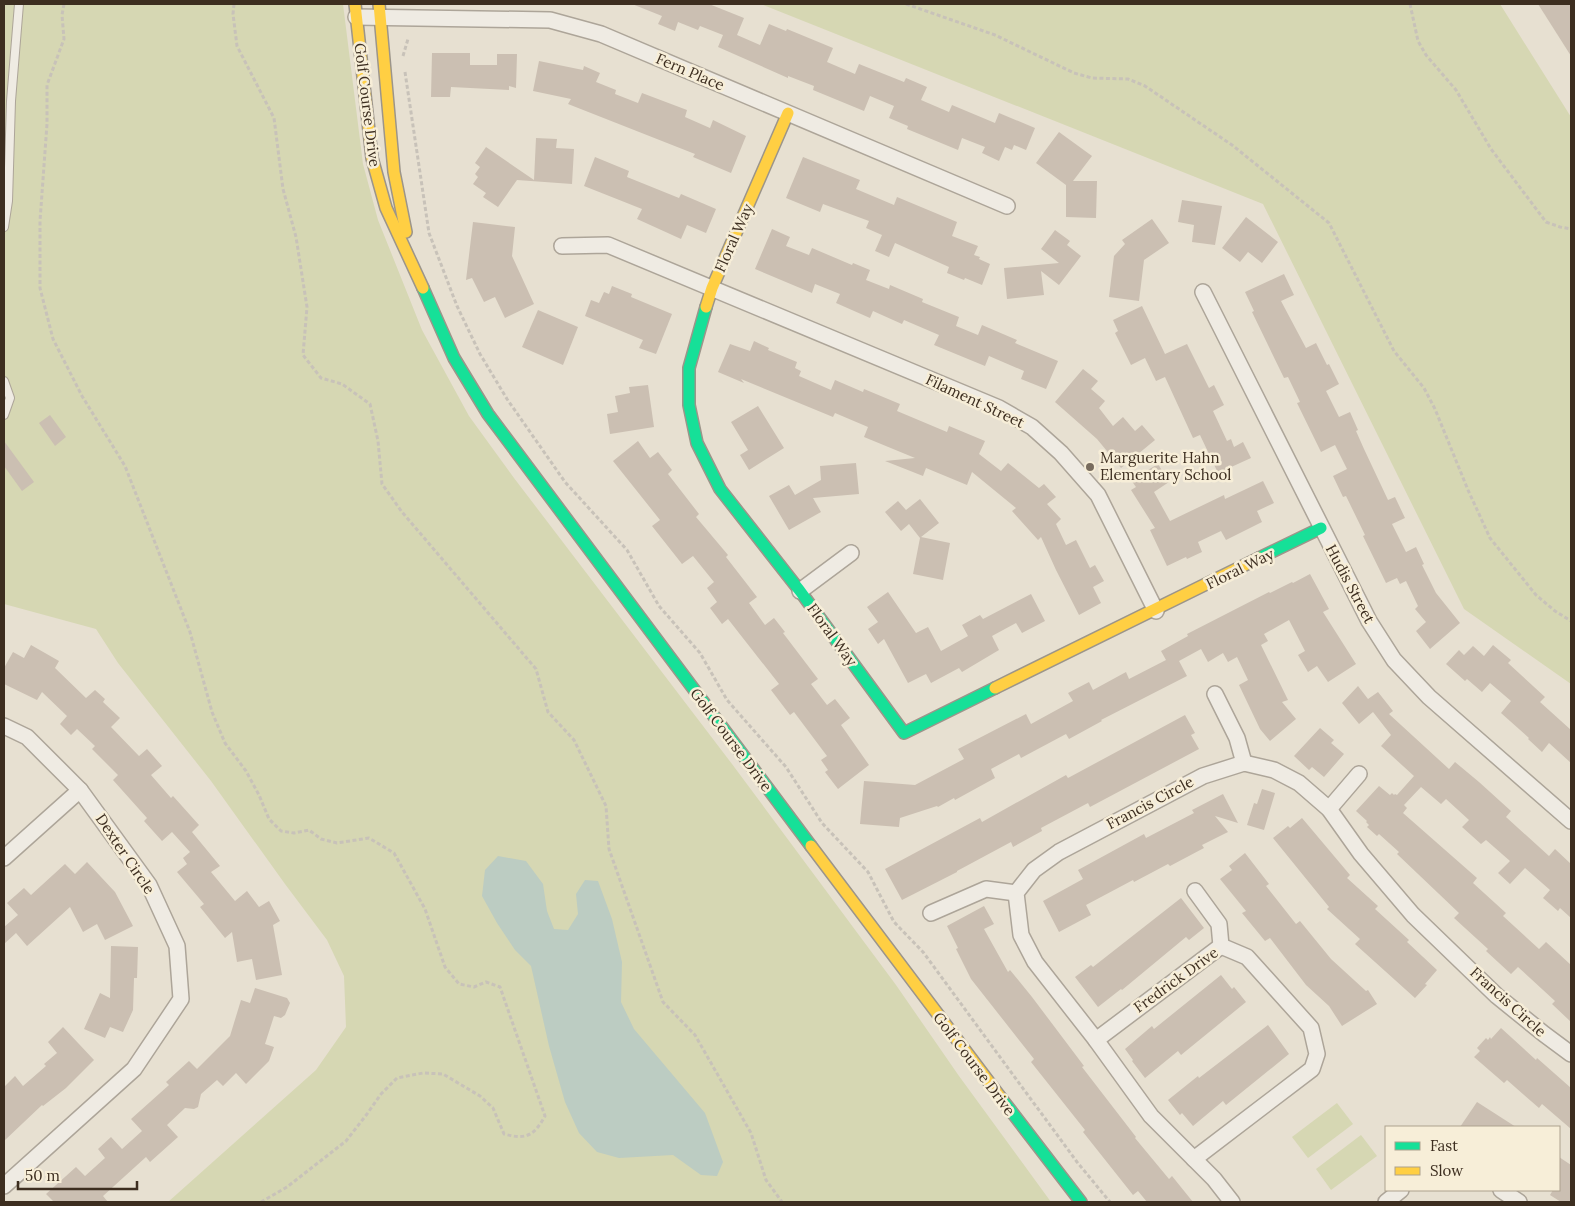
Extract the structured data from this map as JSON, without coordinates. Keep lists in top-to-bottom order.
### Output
{
  "streets": {
    "street": [
      "Fern Place",
      "Golf Course Drive",
      "Floral Way",
      "Filament Street",
      "Hudis Street",
      "Francis Circle",
      "Dexter Circle",
      "Fredrick Drive"
    ]
  },
  "crossings": [
    ["Fern Place", "Golf Course Drive"],
    ["Fern Place", "Floral Way"],
    ["Floral Way", "Filament Street"],
    ["Floral Way", "Hudis Street"]
  ],
  "places": ["Marguerite Hahn Elementary School"],
  "legend": ["Fast", "Slow"],
  "scale_bar": "50 m"
}
